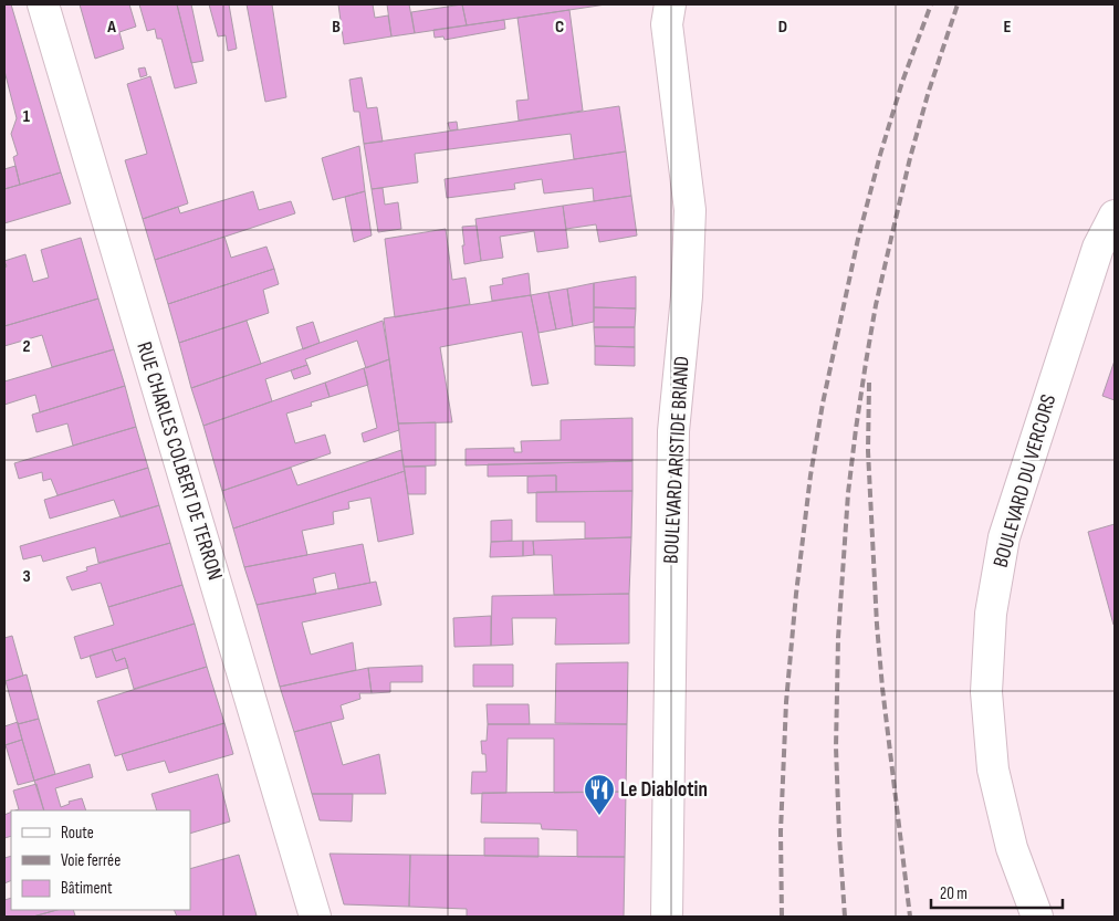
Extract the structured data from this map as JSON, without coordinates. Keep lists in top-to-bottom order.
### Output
{
  "streets": {
    "street": ["BOULEVARD ARISTIDE BRIAND", "RUE CHARLES COLBERT DE TERRON", "BOULEVARD DU VERCORS"]
  },
  "places": {
    "restaurant": ["Le Diablotin"]
  },
  "legend": ["Route", "Voie ferrée", "Bâtiment"],
  "scale_bar": "20 m",
  "grid": {
    "columns": [
      "A",
      "B",
      "C",
      "D",
      "E"
    ],
    "rows": ["1", "2", "3"]
  }
}
